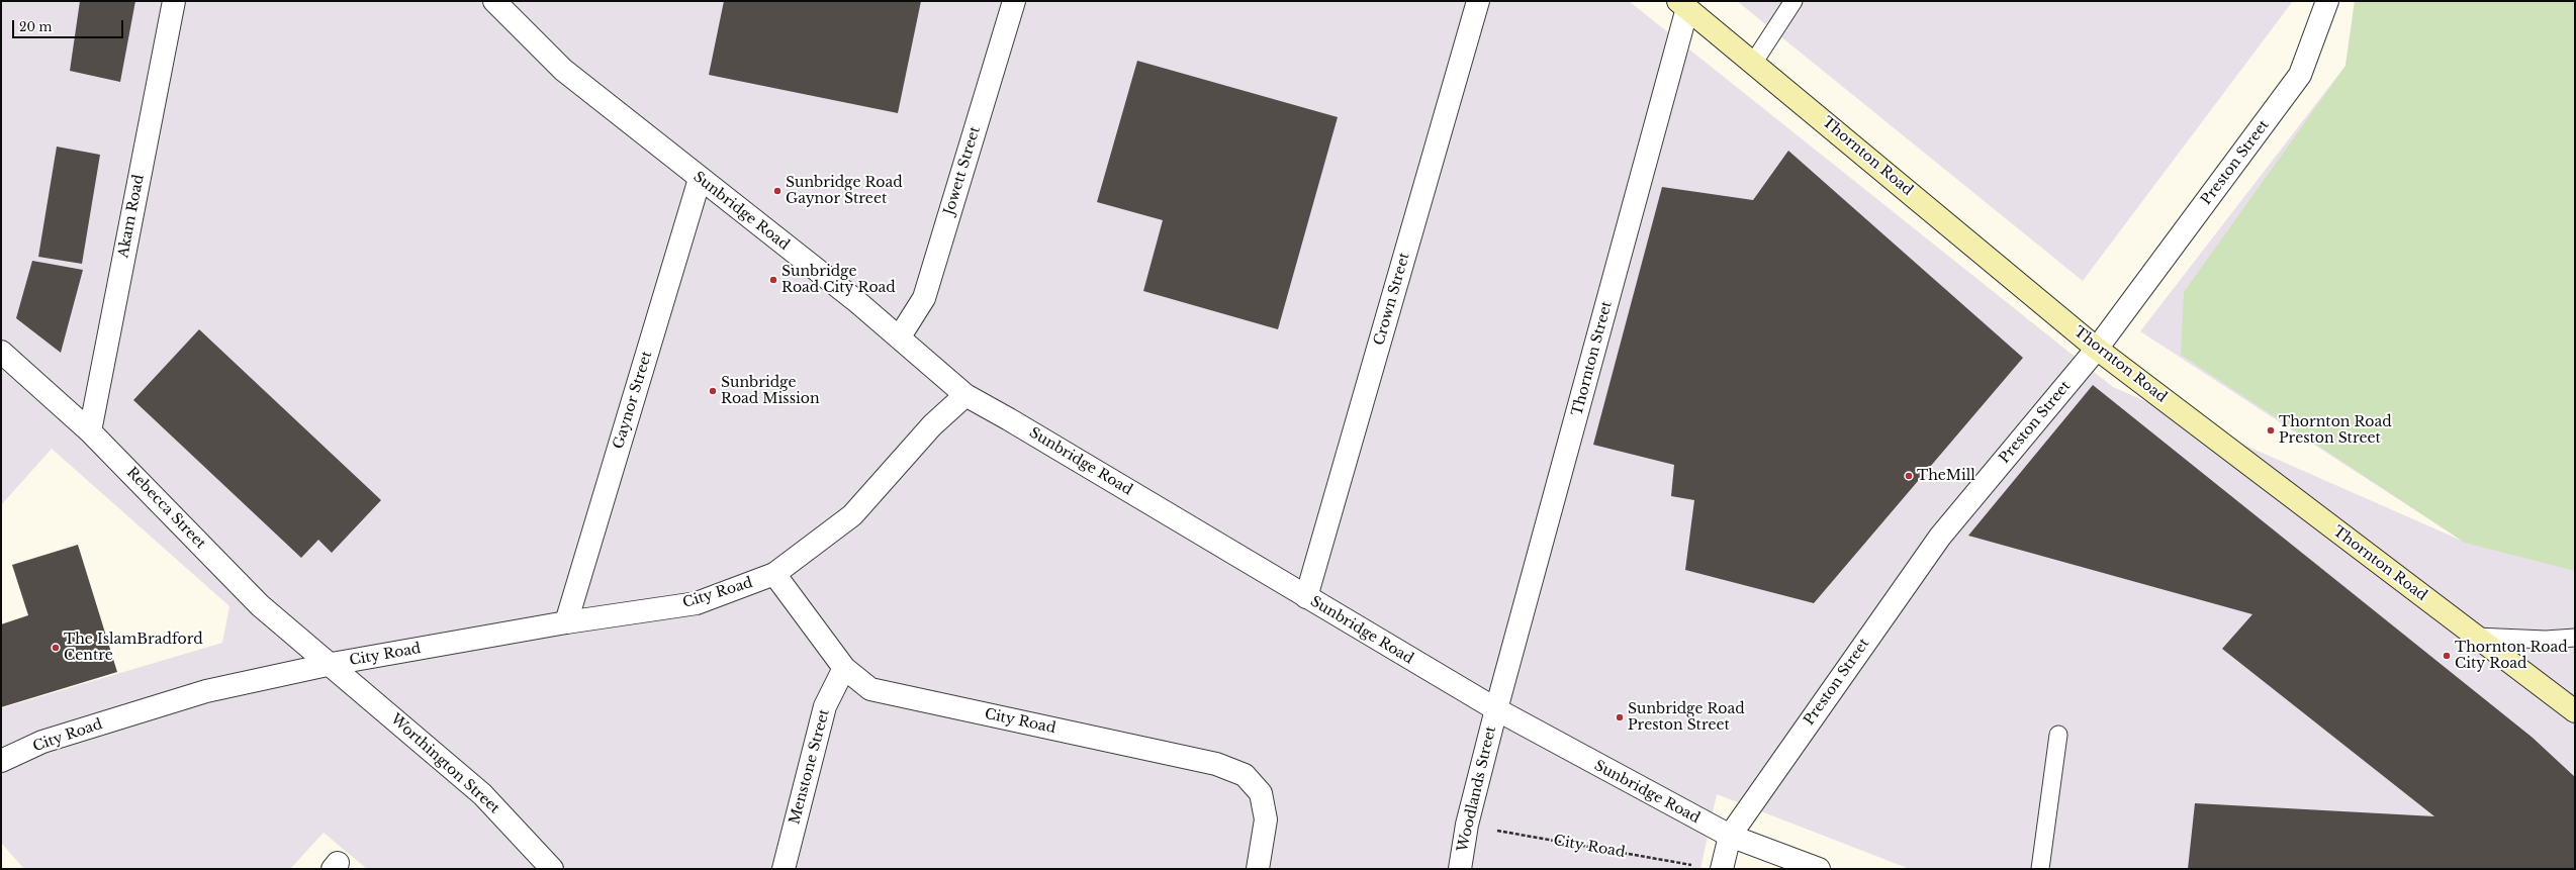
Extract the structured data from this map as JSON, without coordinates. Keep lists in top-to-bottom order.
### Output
{
  "streets": {
    "main road": ["Thornton Road"],
    "street": [
      "Preston Street",
      "Jowett Street",
      "Sunbridge Road",
      "Akam Road",
      "Crown Street",
      "Thornton Street",
      "Gaynor Street",
      "Rebecca Street",
      "City Road",
      "Worthington Street",
      "Menstone Street",
      "Woodlands Street"
    ]
  },
  "crossings": [
    ["Thornton Road", "Preston Street"],
    ["Thornton Road", "Thornton Street"],
    ["Preston Street", "Sunbridge Road"],
    ["Jowett Street", "Sunbridge Road"],
    ["Sunbridge Road", "Crown Street"],
    ["Sunbridge Road", "Thornton Street"],
    ["Sunbridge Road", "Gaynor Street"],
    ["Sunbridge Road", "City Road"],
    ["Sunbridge Road", "Woodlands Street"],
    ["Akam Road", "Rebecca Street"],
    ["Thornton Street", "Woodlands Street"],
    ["Gaynor Street", "City Road"],
    ["Rebecca Street", "City Road"],
    ["Rebecca Street", "Worthington Street"],
    ["City Road", "Worthington Street"],
    ["City Road", "Menstone Street"],
    ["City Road", "Woodlands Street"]
  ],
  "places": [
    "Sunbridge Road Gaynor Street",
    "Sunbridge Road City Road",
    "Sunbridge Road Mission",
    "Thornton Road Preston Street",
    "TheMill",
    "The IslamBradford Centre",
    "Thornton Road City Road",
    "Sunbridge Road Preston Street"
  ],
  "scale_bar": "20 m"
}
